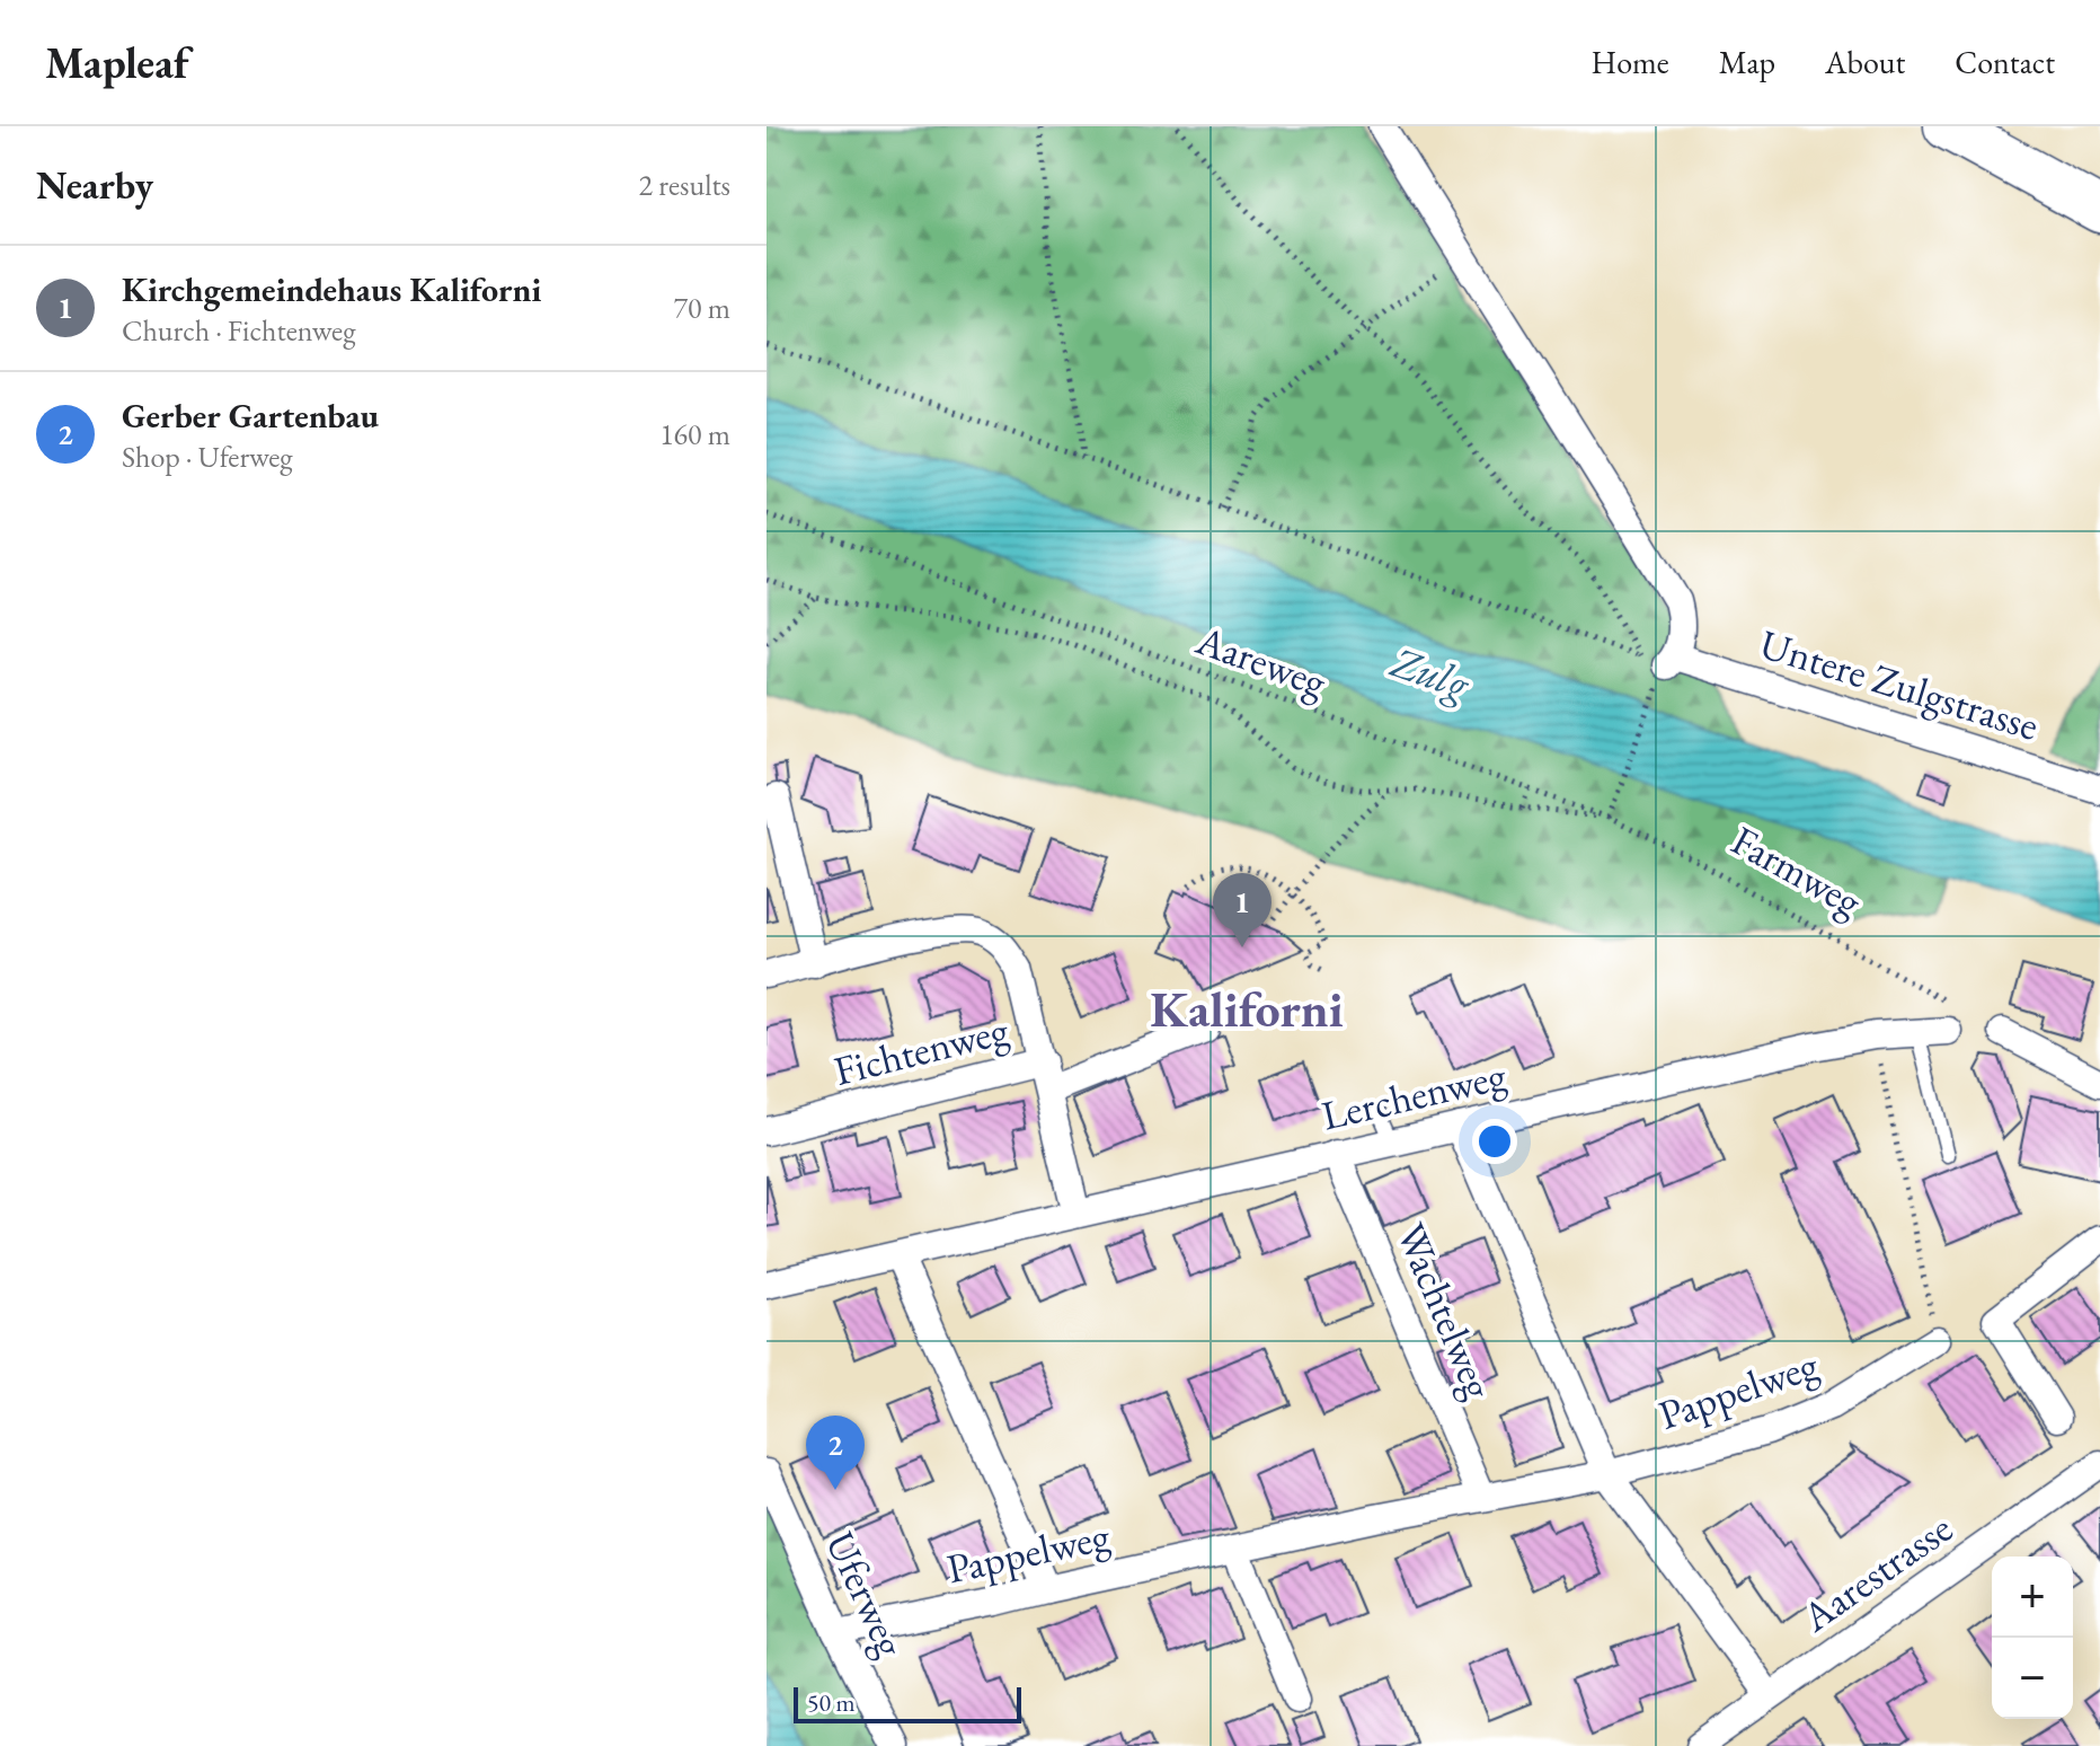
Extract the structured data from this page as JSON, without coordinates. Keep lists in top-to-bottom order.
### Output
{
  "streets": {
    "street": [
      "Untere Zulgstrasse",
      "Fichtenweg",
      "Lerchenweg",
      "Wachtelweg",
      "Pappelweg",
      "Aarestrasse",
      "Uferweg"
    ],
    "path": ["Aareweg", "Farmweg"]
  },
  "crossings": [
    ["Aareweg", "Farmweg"],
    ["Fichtenweg", "Lerchenweg"],
    ["Lerchenweg", "Wachtelweg"],
    ["Wachtelweg", "Pappelweg"],
    ["Pappelweg", "Uferweg"]
  ],
  "districts": ["Kaliforni"],
  "water": ["Zulg"],
  "scale_bar": "50 m",
  "page": {
    "header": "Mapleaf",
    "nav": [
      "Home",
      "Map",
      "About",
      "Contact"
    ],
    "heading": ["Nearby", "2 results"],
    "list": [
      {
        "mark": "1",
        "name": "Kirchgemeindehaus Kaliforni",
        "note": "Church · Fichtenweg",
        "value": "70 m"
      },
      {
        "mark": "2",
        "name": "Gerber Gartenbau",
        "note": "Shop · Uferweg",
        "value": "160 m"
      }
    ],
    "pins": ["1", "2"],
    "map_buttons": ["+", "−"],
    "scale": "50 m"
  }
}
